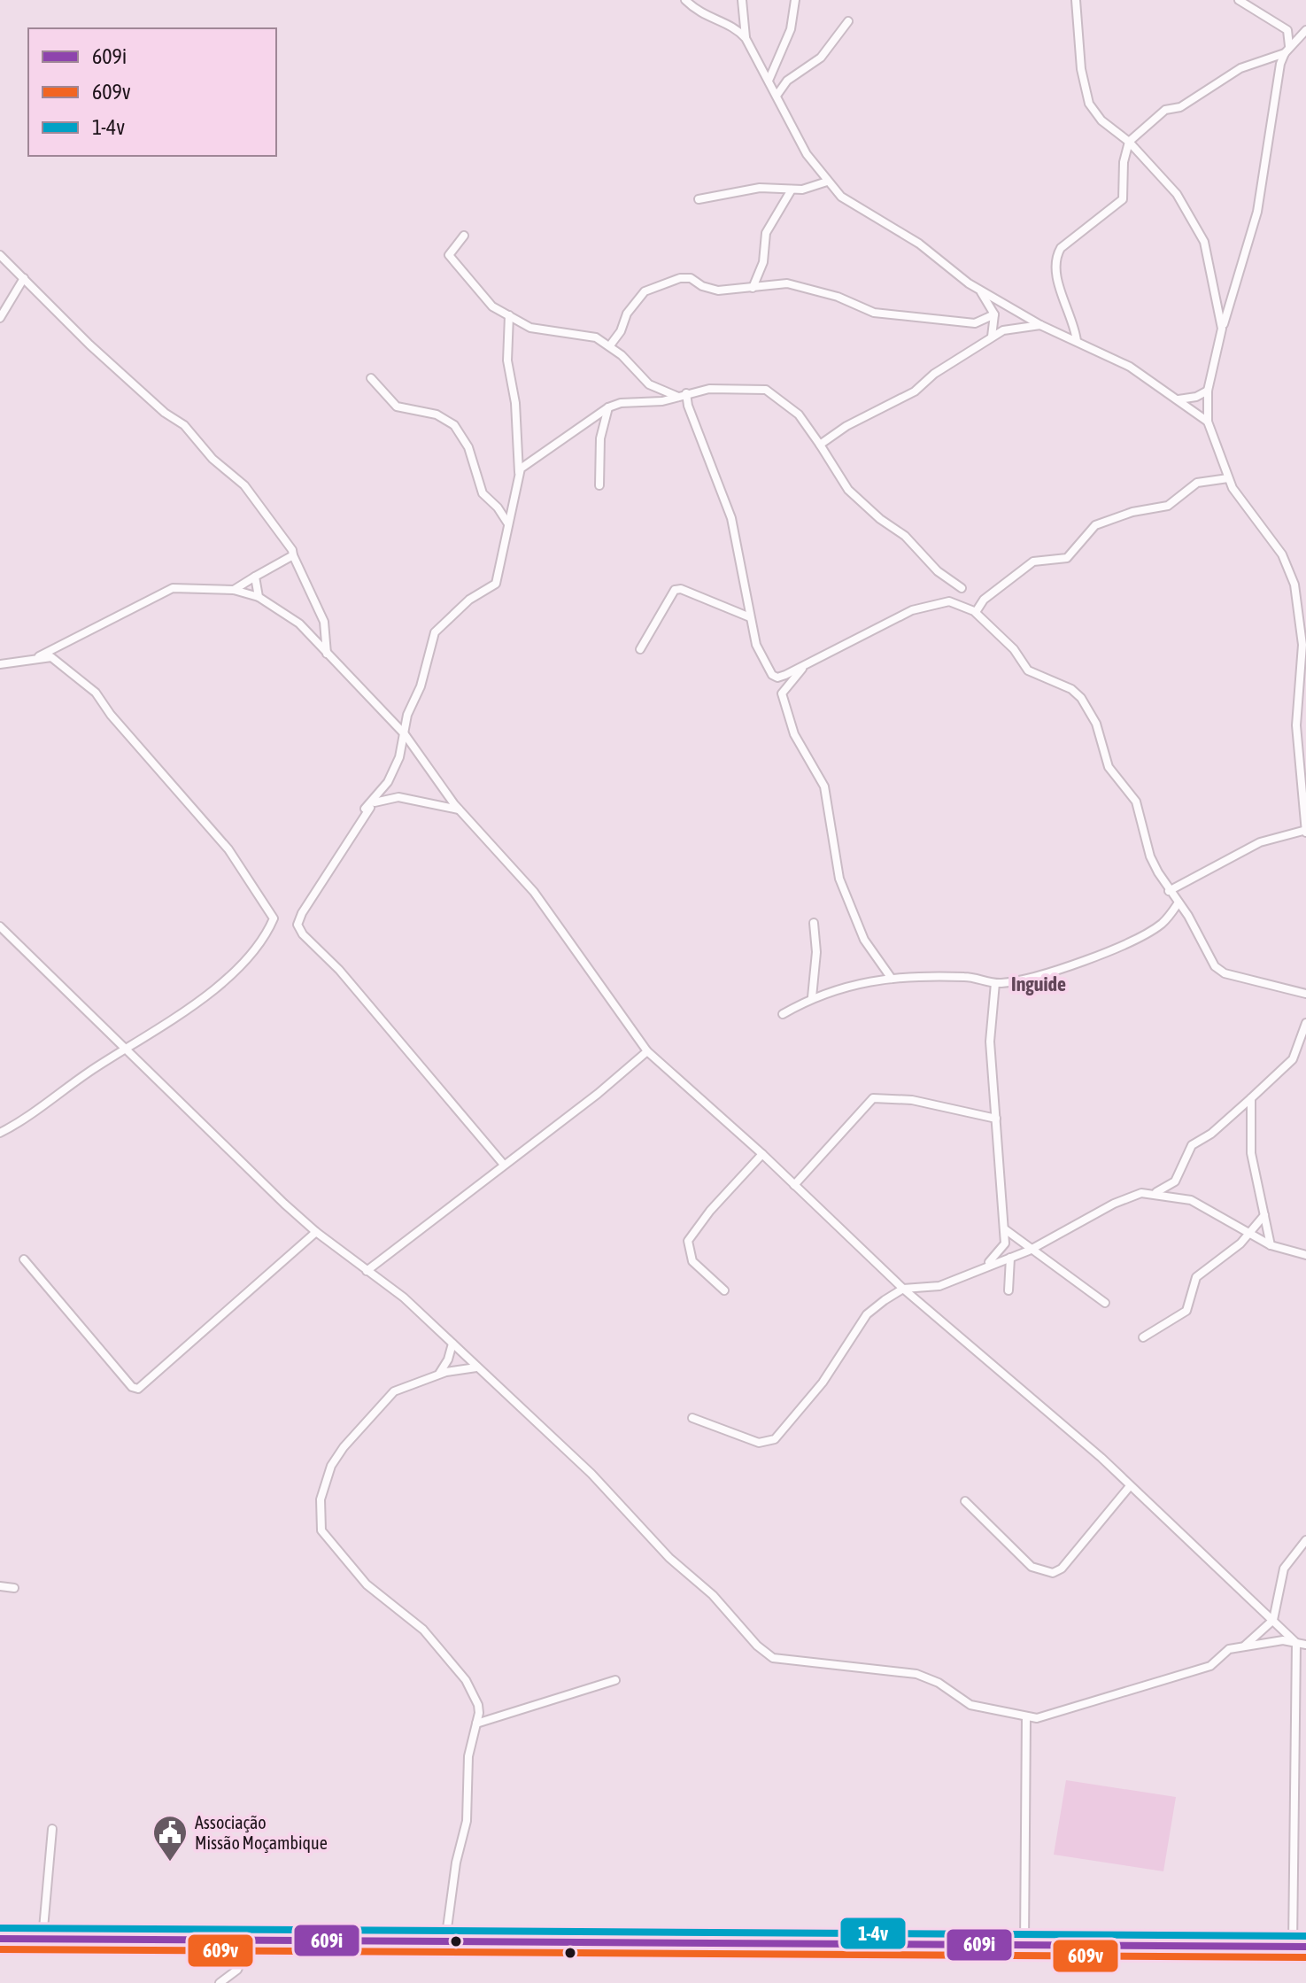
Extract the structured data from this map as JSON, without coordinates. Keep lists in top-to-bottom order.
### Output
{
  "districts": ["Inguide"],
  "places": {
    "public building": ["Associação Missão Moçambique"]
  },
  "lines": ["transit line 1-4v", "transit line 609i", "transit line 609v"],
  "legend": ["609i", "609v", "1-4v"]
}
